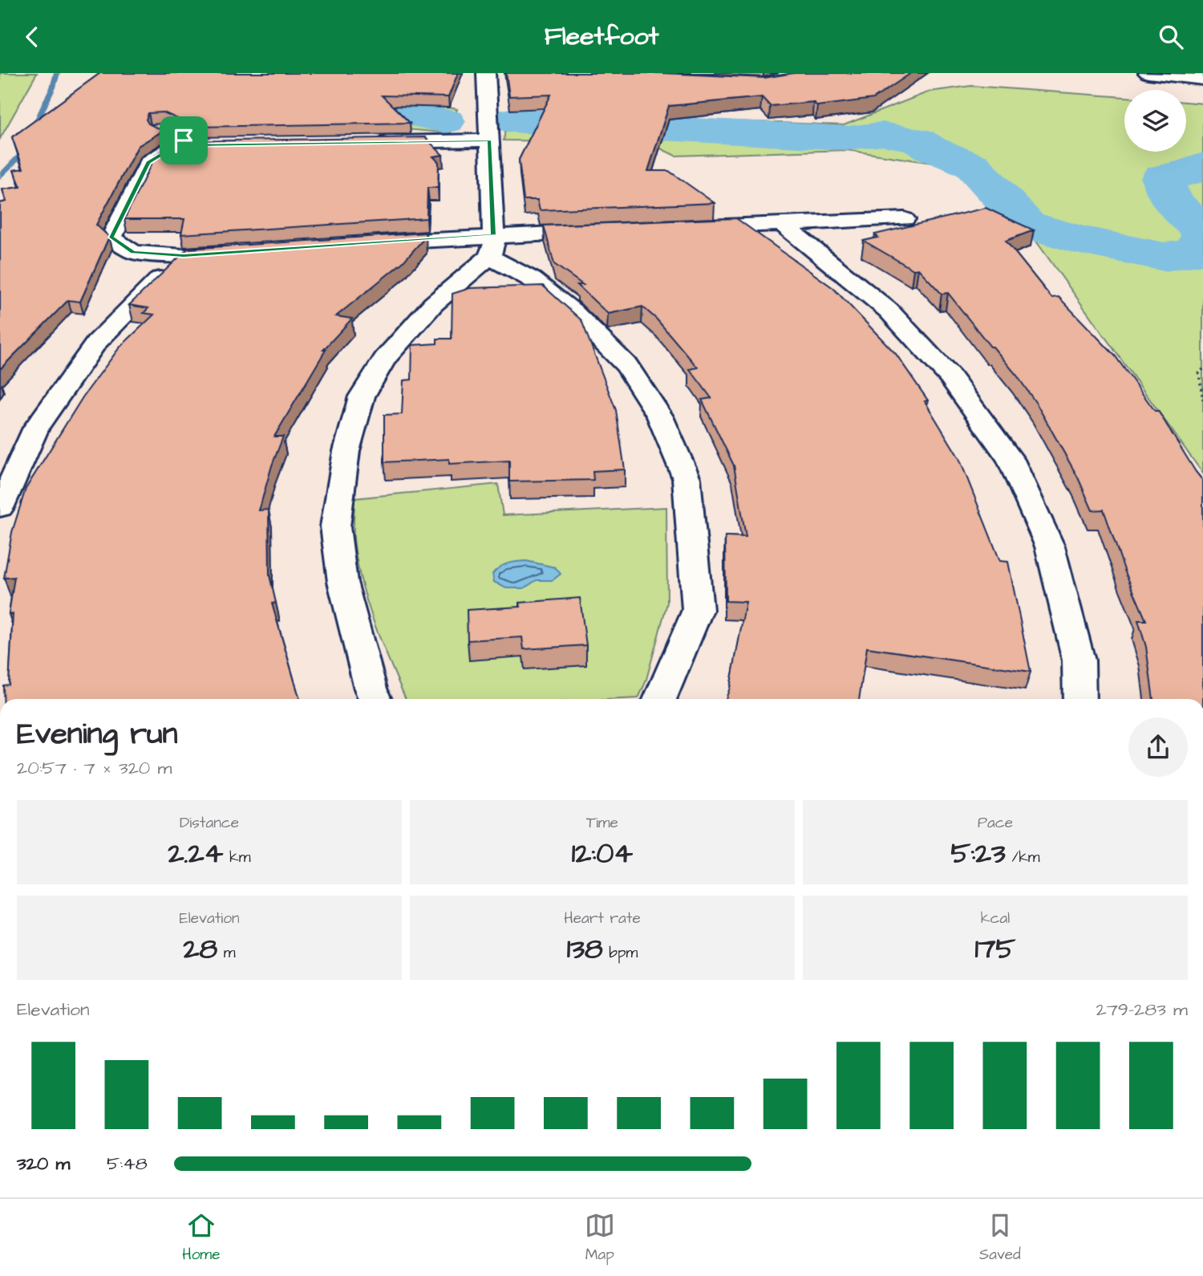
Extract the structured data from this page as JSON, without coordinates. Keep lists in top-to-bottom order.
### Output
{
  "page": {
    "header": "Fleetfoot",
    "heading": ["Evening run", "20:57 · 7 × 320 m"],
    "stats": [
      ["Distance", "2.24 km"],
      ["Time", "12:04"],
      ["Pace", "5:23 /km"],
      ["Elevation", "28 m"],
      ["Heart rate", "138 bpm"],
      ["kcal", "175"]
    ],
    "chart": ["Elevation", "279–283 m"],
    "list": [
      {
        "name": "320 m",
        "note": "5:48"
      }
    ],
    "tabs": ["Home", "Map", "Saved"]
  }
}
